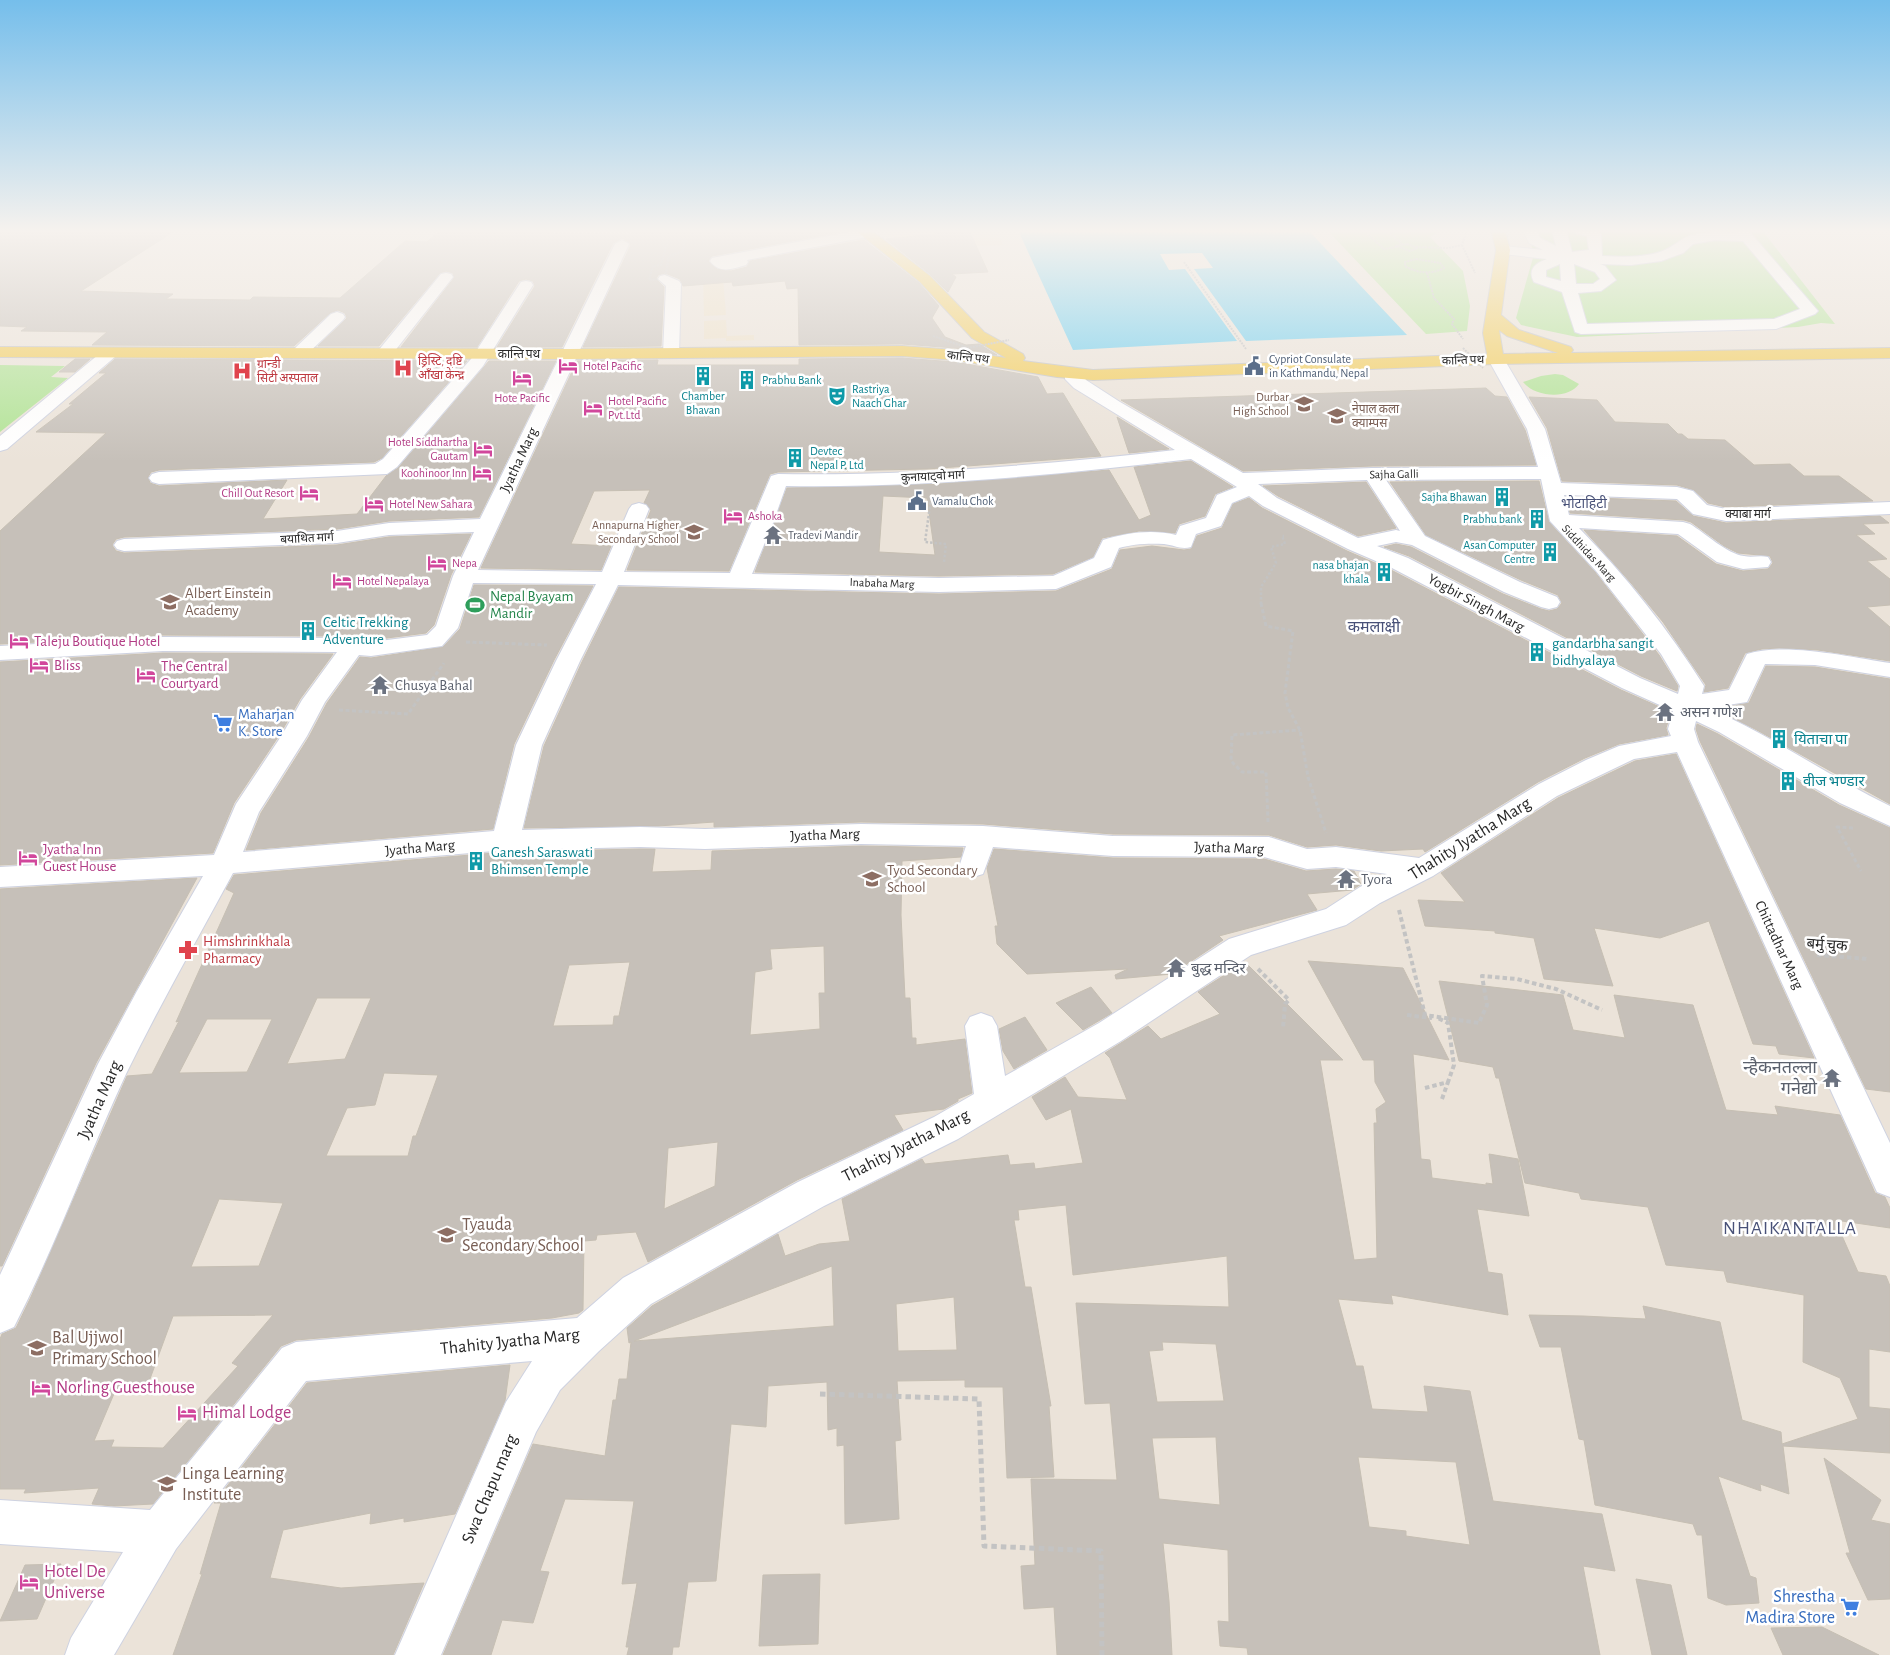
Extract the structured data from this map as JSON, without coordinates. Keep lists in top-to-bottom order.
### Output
{
  "streets": {
    "main road": ["कान्ति पथ"],
    "street": [
      "Jyatha Marg",
      "Sajha Galli",
      "कुनायाट्वो मार्ग",
      "क्याबा मार्ग",
      "बयाथित मार्ग",
      "Siddhidas Marg",
      "Inabaha Marg",
      "Yogbir Singh Marg",
      "Thahity Jyatha Marg",
      "Chittadhar Marg",
      "Swa Chapu marg"
    ],
    "path": ["बर्मु चुक"]
  },
  "crossings": [
    ["कान्ति पथ", "Jyatha Marg"],
    ["कान्ति पथ", "Siddhidas Marg"],
    ["कान्ति पथ", "Yogbir Singh Marg"],
    ["Jyatha Marg", "बयाथित मार्ग"],
    ["Jyatha Marg", "Inabaha Marg"],
    ["Jyatha Marg", "Thahity Jyatha Marg"],
    ["Sajha Galli", "क्याबा मार्ग"],
    ["Sajha Galli", "Siddhidas Marg"],
    ["Sajha Galli", "Inabaha Marg"],
    ["Sajha Galli", "Yogbir Singh Marg"],
    ["कुनायाट्वो मार्ग", "Inabaha Marg"],
    ["कुनायाट्वो मार्ग", "Yogbir Singh Marg"],
    ["क्याबा मार्ग", "Siddhidas Marg"],
    ["Siddhidas Marg", "Yogbir Singh Marg"],
    ["Siddhidas Marg", "Chittadhar Marg"],
    ["Inabaha Marg", "Yogbir Singh Marg"],
    ["Yogbir Singh Marg", "Chittadhar Marg"],
    ["Thahity Jyatha Marg", "Chittadhar Marg"],
    ["Thahity Jyatha Marg", "Swa Chapu marg"],
    ["Chittadhar Marg", "बर्मु चुक"]
  ],
  "districts": ["भोटाहिटी", "कमलाक्षी", "NHAIKANTALLA"],
  "places": {
    "hotel": [
      "Hotel Pacific",
      "Hote Pacific",
      "Hotel Pacific Pvt.Ltd",
      "Hotel Siddhartha Gautam",
      "Koohinoor Inn",
      "Chill Out Resort",
      "Hotel New Sahara",
      "Ashoka",
      "Nepa",
      "Hotel Nepalaya",
      "Taleju Boutique Hotel",
      "Bliss",
      "The Central Courtyard",
      "Jyatha Inn Guest House",
      "Norling Guesthouse",
      "Himal Lodge",
      "Hotel De Universe"
    ],
    "public building": ["Cypriot Consulate in Kathmandu, Nepal", "Vamalu Chok"],
    "hospital": ["ड्रिस्टि, दृष्टि आँखा केन्द्र", "ग्रान्डी सिटी अस्पताल"],
    "building": [
      "Chamber Bhavan",
      "Prabhu Bank",
      "Devtec Nepal P. Ltd",
      "Sajha Bhawan",
      "Prabhu bank",
      "Asan Computer Centre",
      "nasa bhajan khala",
      "Celtic Trekking Adventure",
      "gandarbha sangit bidhyalaya",
      "यिताचा पा",
      "वीज भण्डार",
      "Ganesh Saraswati Bhimsen Temple"
    ],
    "theatre": ["Rastriya Naach Ghar"],
    "school or university": [
      "Durbar High School",
      "नेपाल कला क्याम्पस",
      "Annapurna Higher Secondary School",
      "Albert Einstein Academy",
      "Tyod Secondary School",
      "Tyauda Secondary School",
      "Bal Ujjwol Primary School",
      "Linga Learning Institute"
    ],
    "temple": [
      "Tradevi Mandir",
      "Chusya Bahal",
      "असन गणेश",
      "Tyora",
      "बुद्ध मन्दिर",
      "न्हैकनतल्ला गनेद्यो"
    ],
    "sports": ["Nepal Byayam Mandir"],
    "supermarket": ["Maharjan K. Store", "Shrestha Madira Store"],
    "pharmacy": ["Himshrinkhala Pharmacy"]
  }
}
